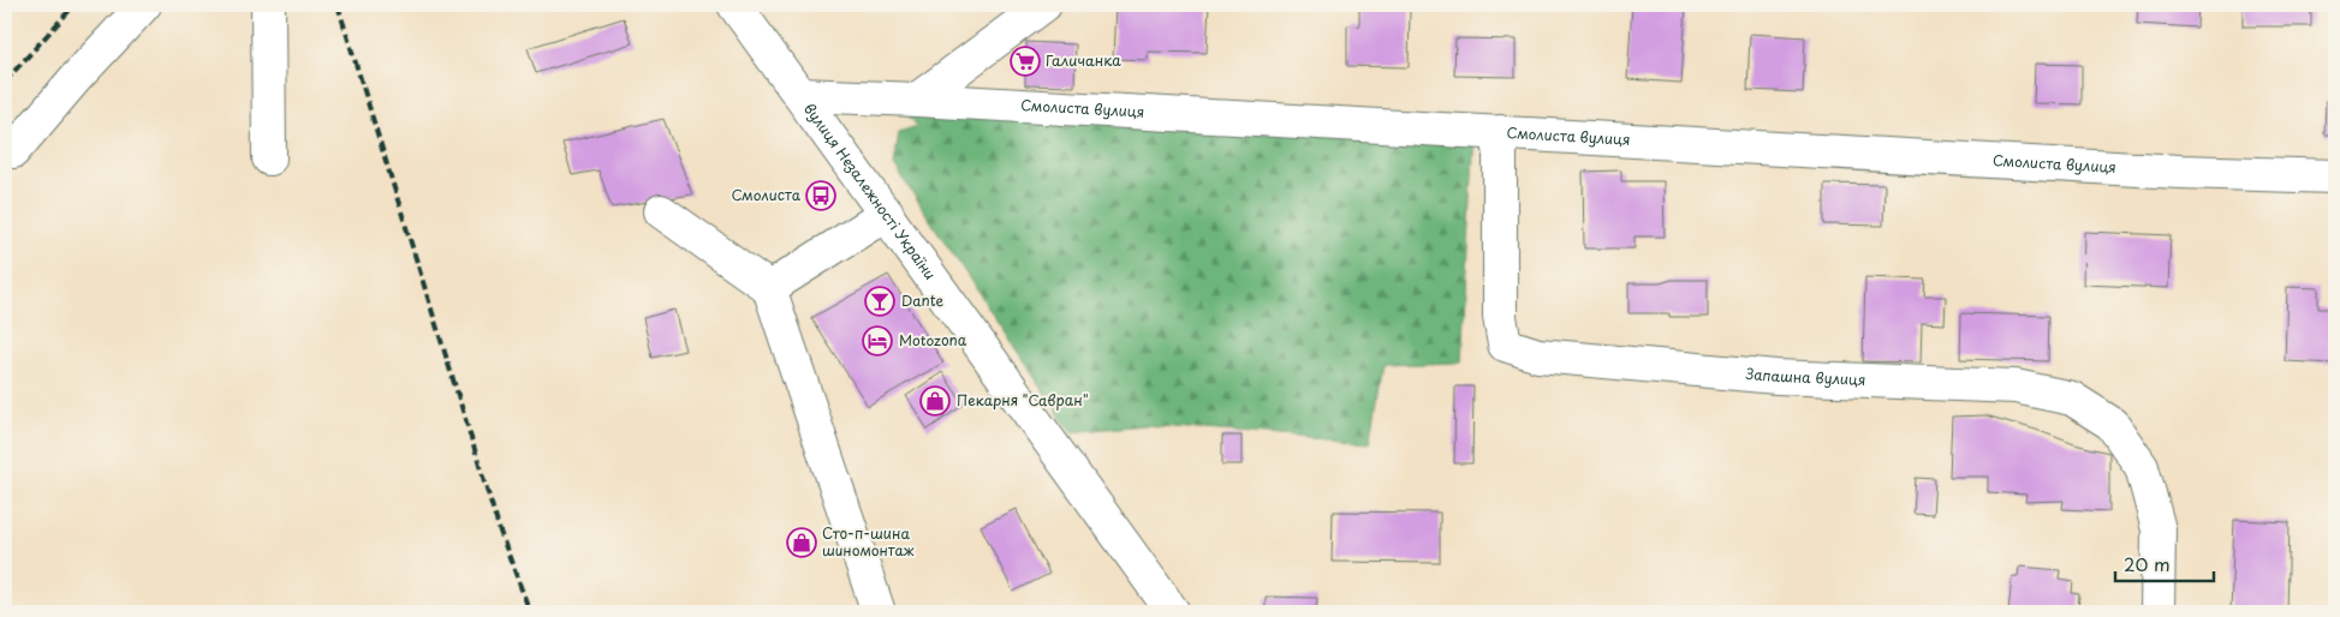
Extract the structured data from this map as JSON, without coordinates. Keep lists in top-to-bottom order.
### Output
{
  "streets": {
    "street": ["Смолиста вулиця", "вулиця Незалежності України", "Запашна вулиця"]
  },
  "crossings": [
    ["Смолиста вулиця", "вулиця Незалежності України"],
    ["Смолиста вулиця", "Запашна вулиця"]
  ],
  "places": {
    "supermarket": ["Галичанка"],
    "bus stop": ["Смолиста"],
    "bar": ["Dante"],
    "hotel": ["Motozona"],
    "shop": ["Пекарня \"Савран\"", "Сто-п-шина шиномонтаж"]
  },
  "scale_bar": "20 m"
}
